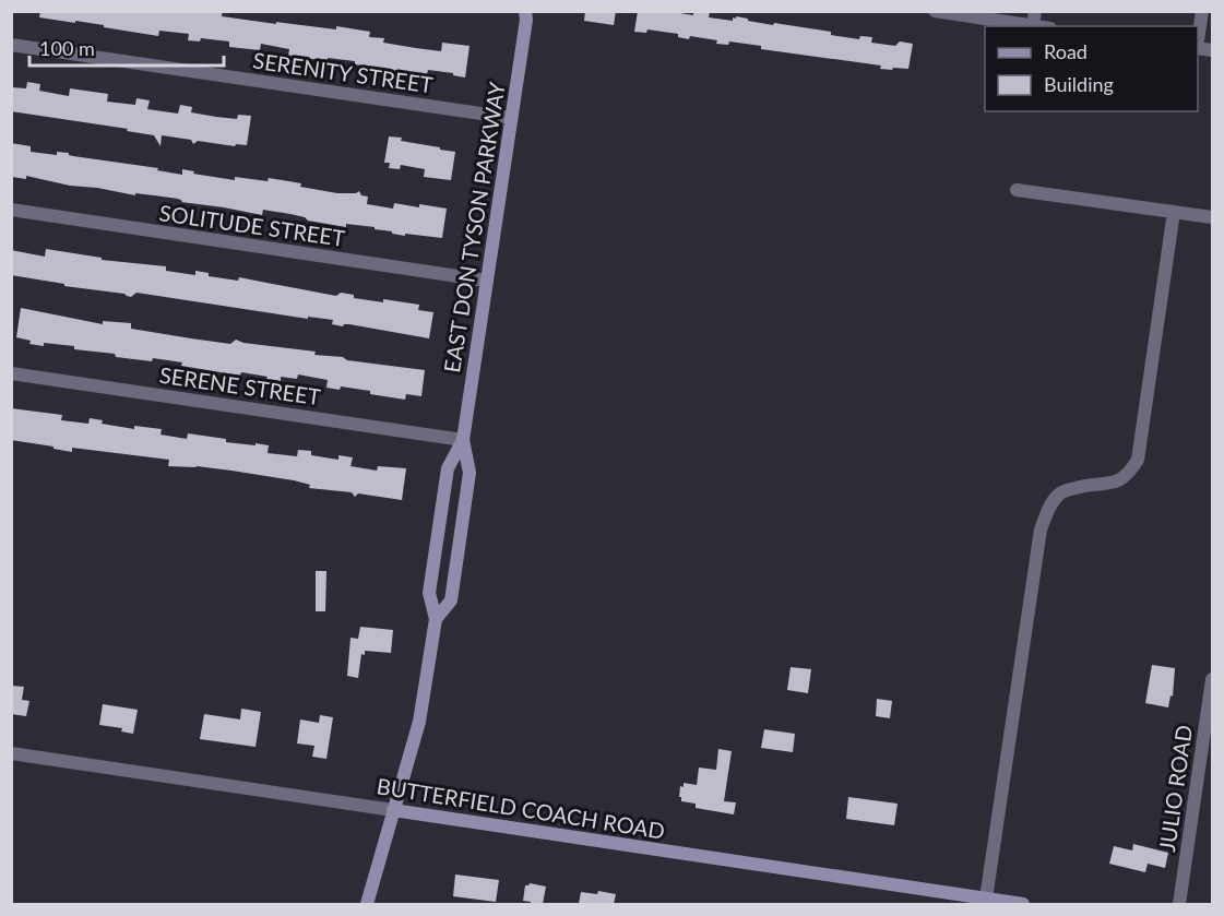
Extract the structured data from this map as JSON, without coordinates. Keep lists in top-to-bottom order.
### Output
{
  "streets": {
    "main road": ["EAST DON TYSON PARKWAY", "BUTTERFIELD COACH ROAD"],
    "street": [
      "SERENITY STREET",
      "SOLITUDE STREET",
      "SERENE STREET",
      "JULIO ROAD"
    ]
  },
  "crossings": [
    ["SERENITY STREET", "EAST DON TYSON PARKWAY"],
    ["SOLITUDE STREET", "EAST DON TYSON PARKWAY"],
    ["EAST DON TYSON PARKWAY", "SERENE STREET"],
    ["EAST DON TYSON PARKWAY", "BUTTERFIELD COACH ROAD"]
  ],
  "legend": ["Road", "Building"],
  "scale_bar": "100 m"
}
